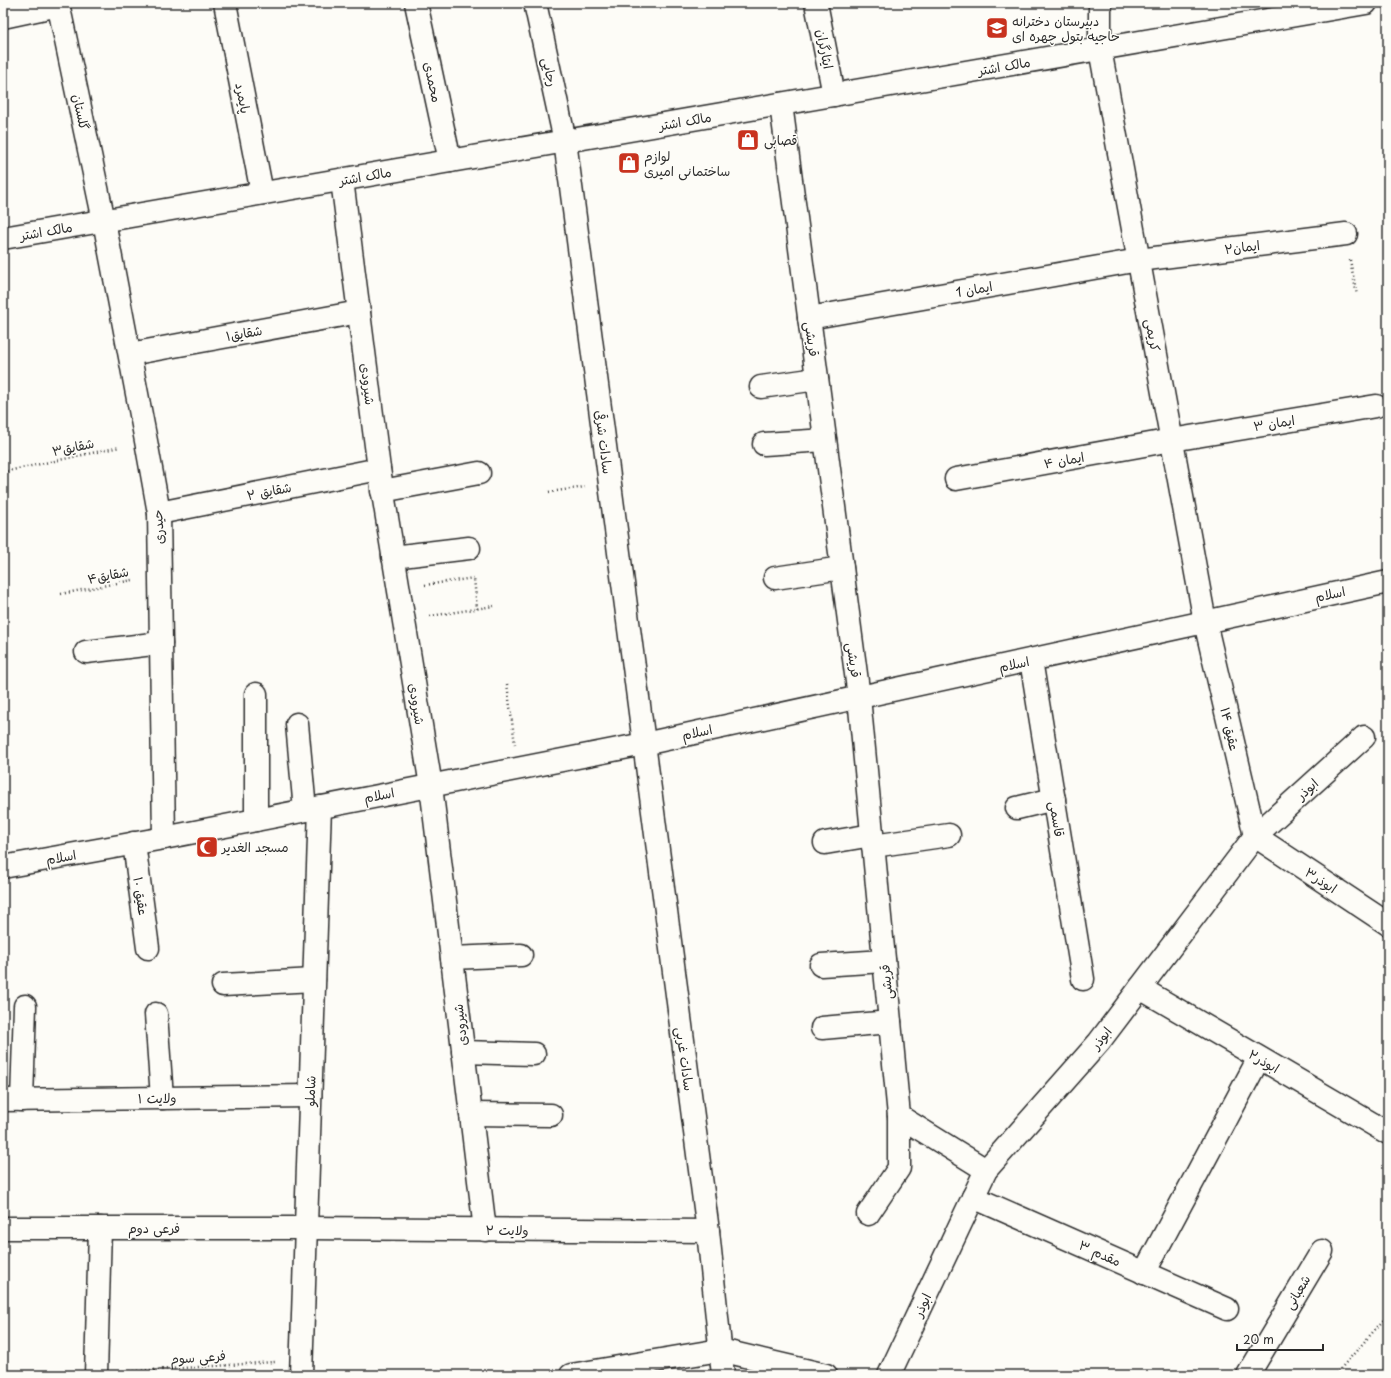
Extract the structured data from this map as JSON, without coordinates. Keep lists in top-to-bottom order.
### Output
{
  "streets": {
    "street": [
      "ایثارگران",
      "مالک اشتر",
      "رجایی",
      "محمدی",
      "پایمرد",
      "گلستان",
      "ایمان۲",
      "ایمان 1",
      "شقایق۱",
      "کریمی",
      "قریشی",
      "شیرودی",
      "ایمان ۳",
      "سادات شرقی",
      "ایمان ۴",
      "شقایق ۲",
      "حیدری",
      "اسلام",
      "عقیق ۱۴",
      "ابوذر",
      "قاسمی",
      "ابوذر۳",
      "عقیق ۱۰",
      "سادات غربی",
      "ابوذر۲",
      "شاملو",
      "ولایت ۱",
      "فرعی دوم",
      "ولایت ۲",
      "مقدم ۳",
      "شعبانی"
    ],
    "path": ["شقایق۳", "شقایق۴", "فرعی سوم"]
  },
  "crossings": [
    ["ایثارگران", "مالک اشتر"],
    ["مالک اشتر", "رجایی"],
    ["مالک اشتر", "محمدی"],
    ["مالک اشتر", "پایمرد"],
    ["مالک اشتر", "گلستان"],
    ["مالک اشتر", "کریمی"],
    ["مالک اشتر", "قریشی"],
    ["مالک اشتر", "شیرودی"],
    ["مالک اشتر", "سادات شرقی"],
    ["مالک اشتر", "حیدری"],
    ["رجایی", "سادات شرقی"],
    ["گلستان", "حیدری"],
    ["ایمان۲", "ایمان 1"],
    ["ایمان۲", "کریمی"],
    ["ایمان 1", "کریمی"],
    ["ایمان 1", "قریشی"],
    ["شقایق۱", "شیرودی"],
    ["شقایق۱", "حیدری"],
    ["کریمی", "ایمان ۳"],
    ["کریمی", "ایمان ۴"],
    ["کریمی", "اسلام"],
    ["کریمی", "عقیق ۱۴"],
    ["قریشی", "اسلام"],
    ["شیرودی", "شقایق ۲"],
    ["شیرودی", "اسلام"],
    ["شیرودی", "ولایت ۲"],
    ["ایمان ۳", "ایمان ۴"],
    ["سادات شرقی", "اسلام"],
    ["سادات شرقی", "سادات غربی"],
    ["شقایق۳", "حیدری"],
    ["شقایق ۲", "حیدری"],
    ["حیدری", "شقایق۴"],
    ["حیدری", "اسلام"],
    ["اسلام", "عقیق ۱۴"],
    ["اسلام", "قاسمی"],
    ["اسلام", "عقیق ۱۰"],
    ["اسلام", "سادات غربی"],
    ["اسلام", "شاملو"],
    ["عقیق ۱۴", "ابوذر"],
    ["عقیق ۱۴", "ابوذر۳"],
    ["ابوذر", "ابوذر۳"],
    ["ابوذر", "ابوذر۲"],
    ["ابوذر", "مقدم ۳"],
    ["سادات غربی", "ولایت ۲"],
    ["شاملو", "ولایت ۱"],
    ["شاملو", "فرعی دوم"],
    ["شاملو", "ولایت ۲"],
    ["شاملو", "فرعی سوم"],
    ["فرعی دوم", "ولایت ۲"]
  ],
  "places": {
    "school or university": ["دبیرستان دخترانه حاجیه بتول چهره ای"],
    "shop": ["قصابی", "لوازم ساختمانی امیری"],
    "mosque": ["مسجد الغدیر"]
  },
  "scale_bar": "20 m"
}
